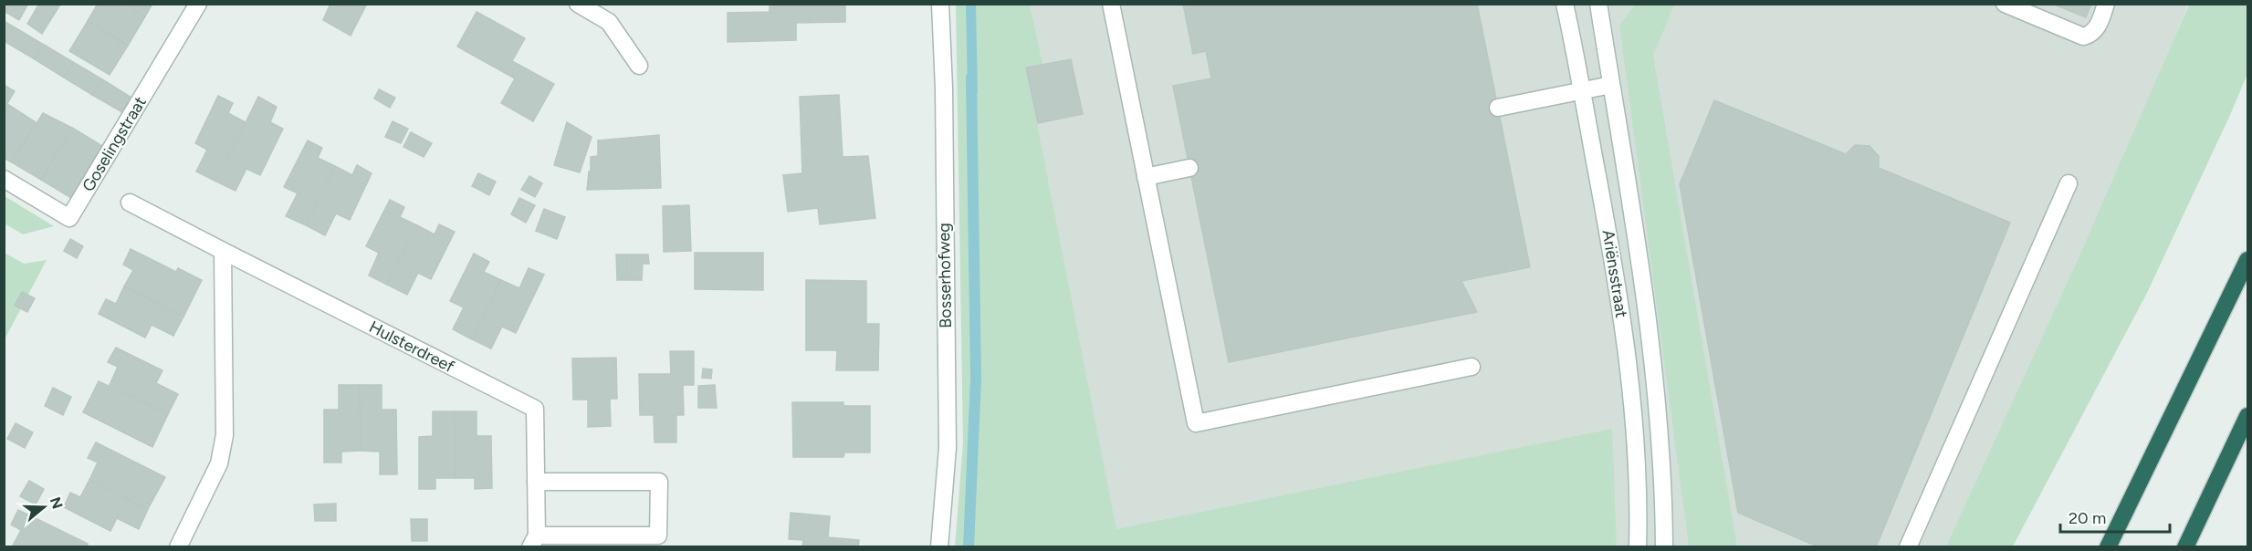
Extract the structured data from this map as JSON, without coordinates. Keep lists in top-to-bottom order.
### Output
{
  "streets": {
    "street": [
      "Goselingstraat",
      "Ariënsstraat",
      "Bosserhofweg",
      "Hulsterdreef"
    ]
  },
  "scale_bar": "20 m",
  "north": "right"
}
